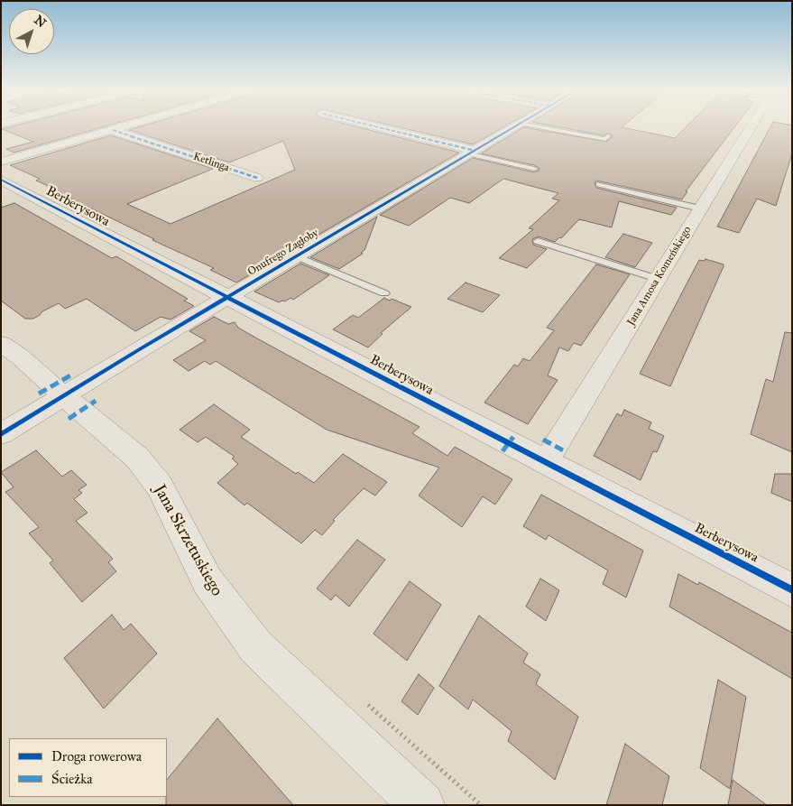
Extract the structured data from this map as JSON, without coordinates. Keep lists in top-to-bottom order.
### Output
{
  "streets": {
    "street": [
      "Ketlinga",
      "Berberysowa",
      "Onufrego Zagłoby",
      "Jana Amosa Komeńskiego",
      "Jana Skrzetuskiego"
    ]
  },
  "crossings": [
    ["Berberysowa", "Onufrego Zagłoby"],
    ["Berberysowa", "Jana Amosa Komeńskiego"],
    ["Onufrego Zagłoby", "Jana Skrzetuskiego"]
  ],
  "legend": ["Droga rowerowa", "Ścieżka"],
  "north": "top right"
}
